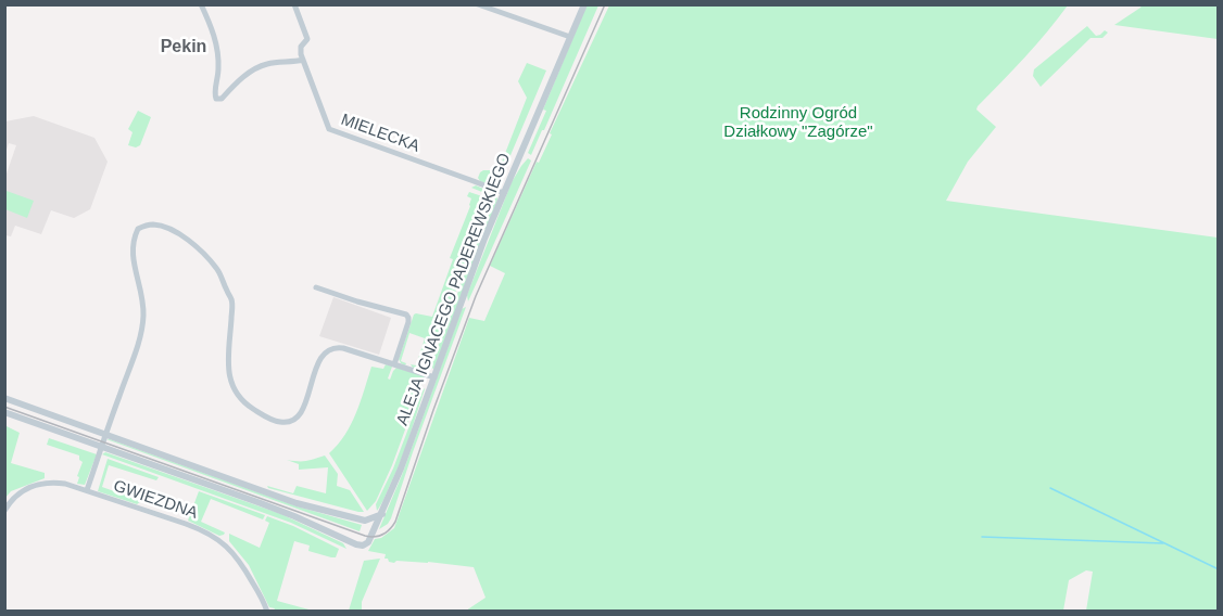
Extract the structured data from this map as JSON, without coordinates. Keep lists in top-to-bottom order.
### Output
{
  "streets": {
    "street": ["MIELECKA", "ALEJA IGNACEGO PADEREWSKIEGO", "GWIEZDNA"]
  },
  "crossings": [
    ["MIELECKA", "ALEJA IGNACEGO PADEREWSKIEGO"]
  ],
  "districts": ["Pekin"],
  "parks": ["Rodzinny Ogród Działkowy \"Zagórze\""]
}
